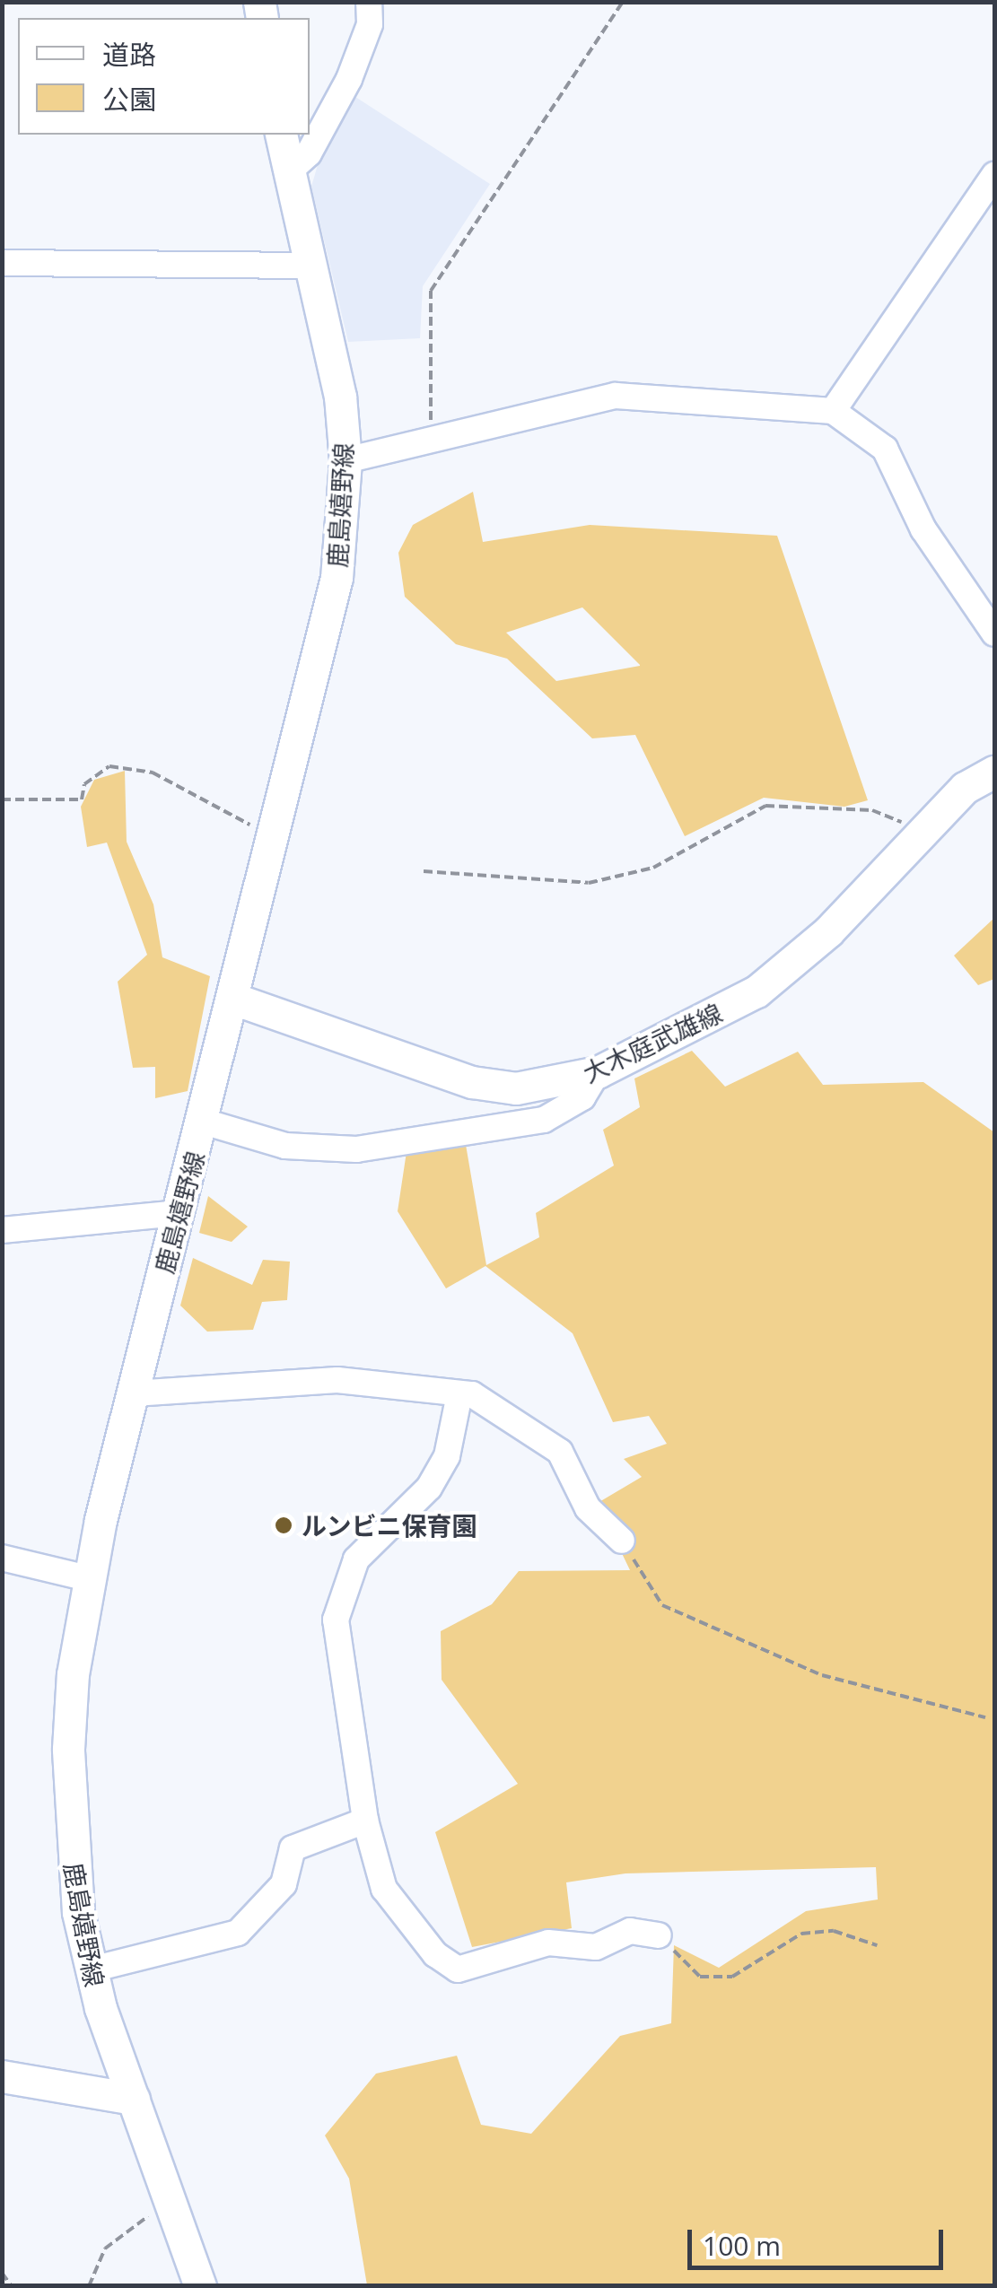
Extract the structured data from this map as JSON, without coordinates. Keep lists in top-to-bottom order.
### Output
{
  "streets": {
    "main road": ["鹿島嬉野線", "大木庭武雄線"]
  },
  "crossings": [
    ["鹿島嬉野線", "大木庭武雄線"]
  ],
  "places": ["ルンビニ保育園"],
  "legend": ["道路", "公園"],
  "scale_bar": "100 m"
}
